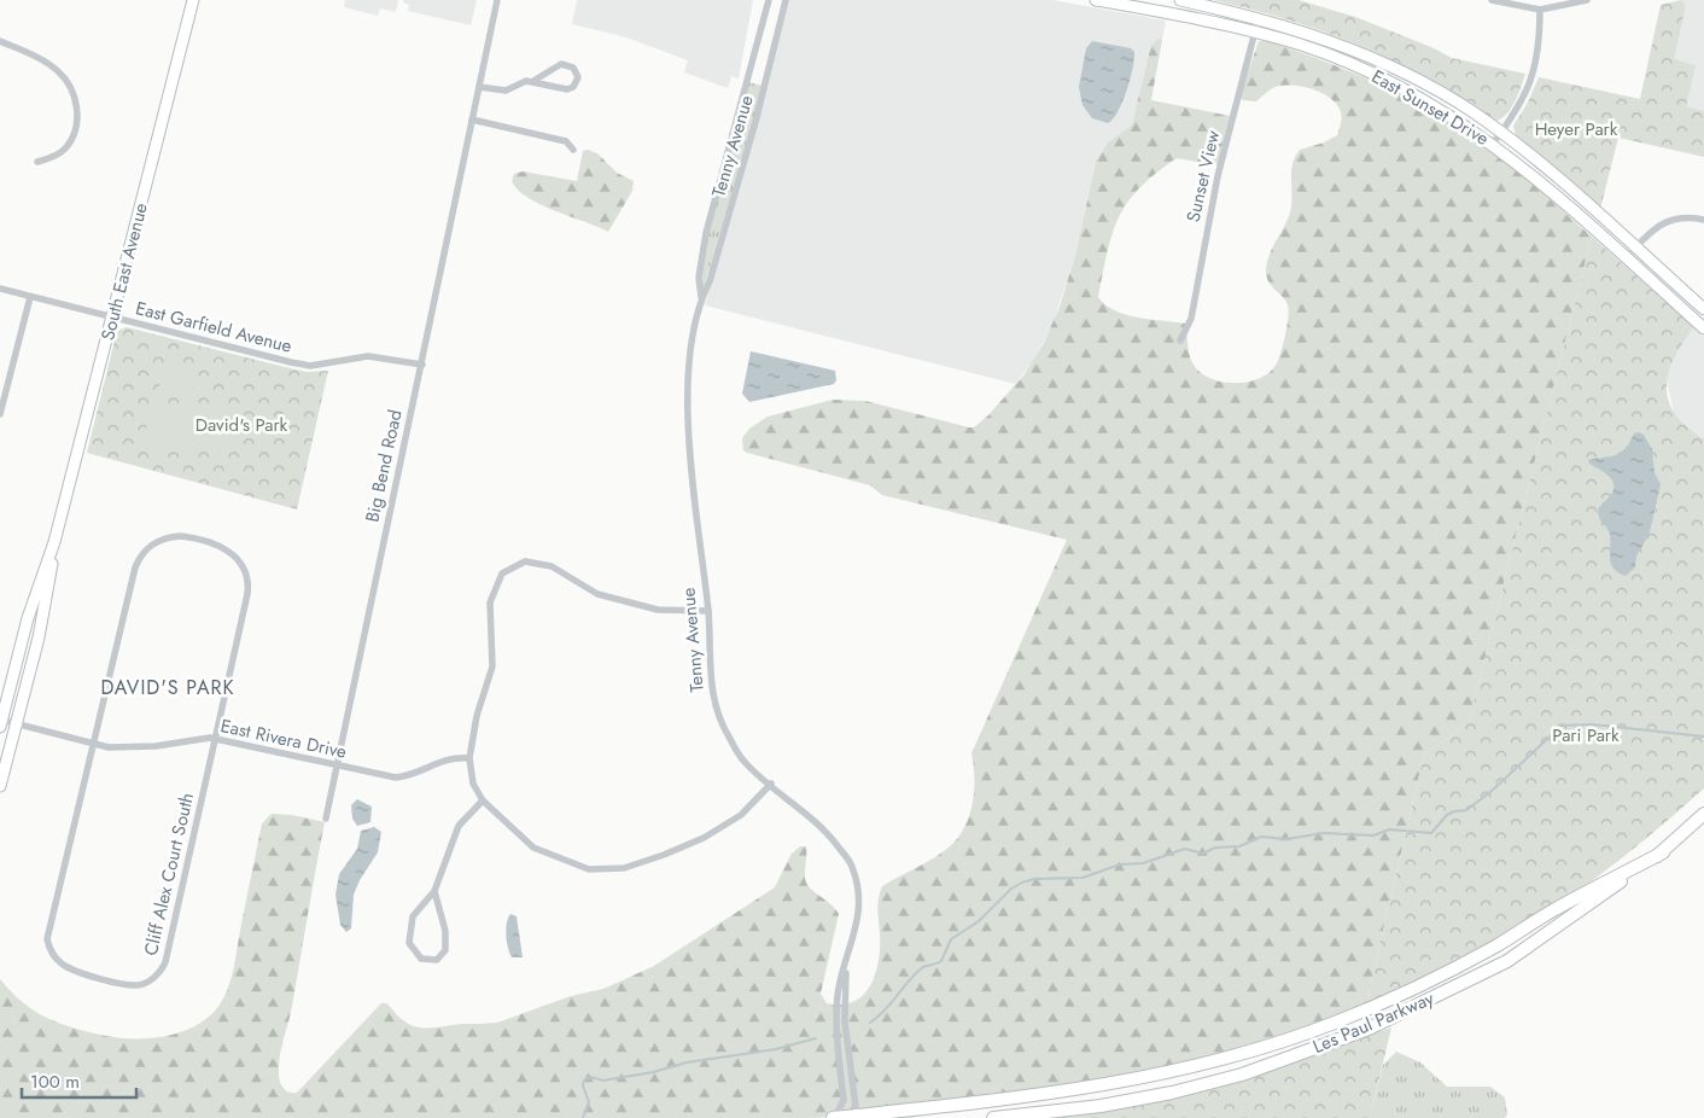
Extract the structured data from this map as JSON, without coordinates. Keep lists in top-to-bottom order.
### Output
{
  "streets": {
    "main road": ["East Sunset Drive", "South East Avenue", "Les Paul Parkway"],
    "street": [
      "Tenny Avenue",
      "Sunset View",
      "East Garfield Avenue",
      "Big Bend Road",
      "East Rivera Drive",
      "Cliff Alex Court South"
    ]
  },
  "crossings": [
    ["East Sunset Drive", "Sunset View"],
    ["Tenny Avenue", "Les Paul Parkway"],
    ["South East Avenue", "East Garfield Avenue"],
    ["South East Avenue", "East Rivera Drive"],
    ["East Garfield Avenue", "Big Bend Road"],
    ["Big Bend Road", "East Rivera Drive"],
    ["East Rivera Drive", "Cliff Alex Court South"]
  ],
  "districts": ["DAVID'S PARK"],
  "parks": ["Heyer Park", "David's Park", "Pari Park"],
  "scale_bar": "100 m"
}
